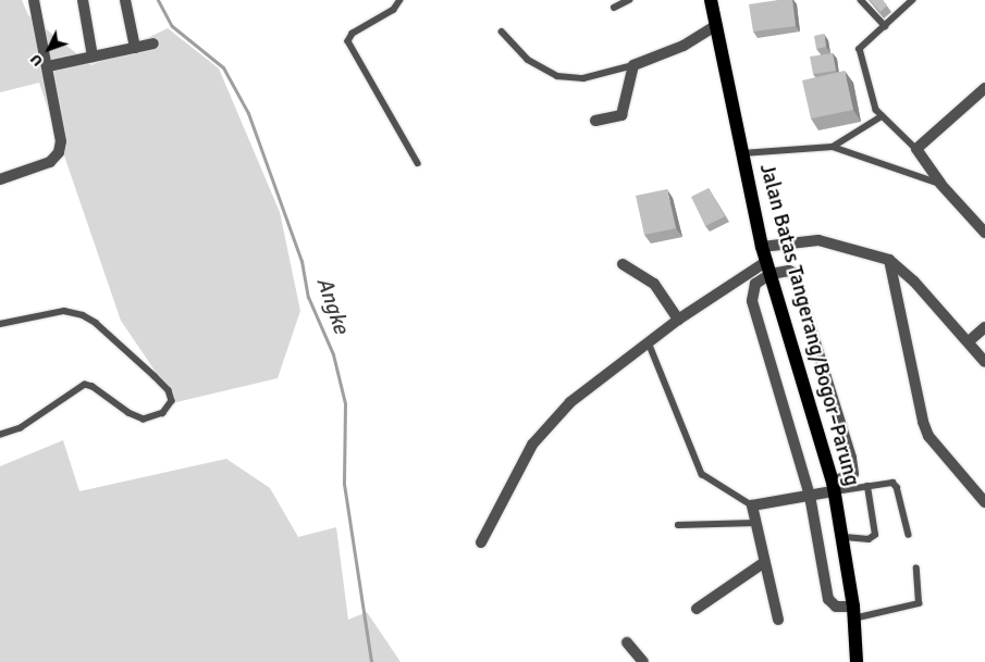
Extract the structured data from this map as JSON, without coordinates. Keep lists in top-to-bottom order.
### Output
{
  "streets": {
    "main road": ["Jalan Batas Tangerang/Bogor–Parung"]
  },
  "water": ["Angke"],
  "north": "bottom left"
}
